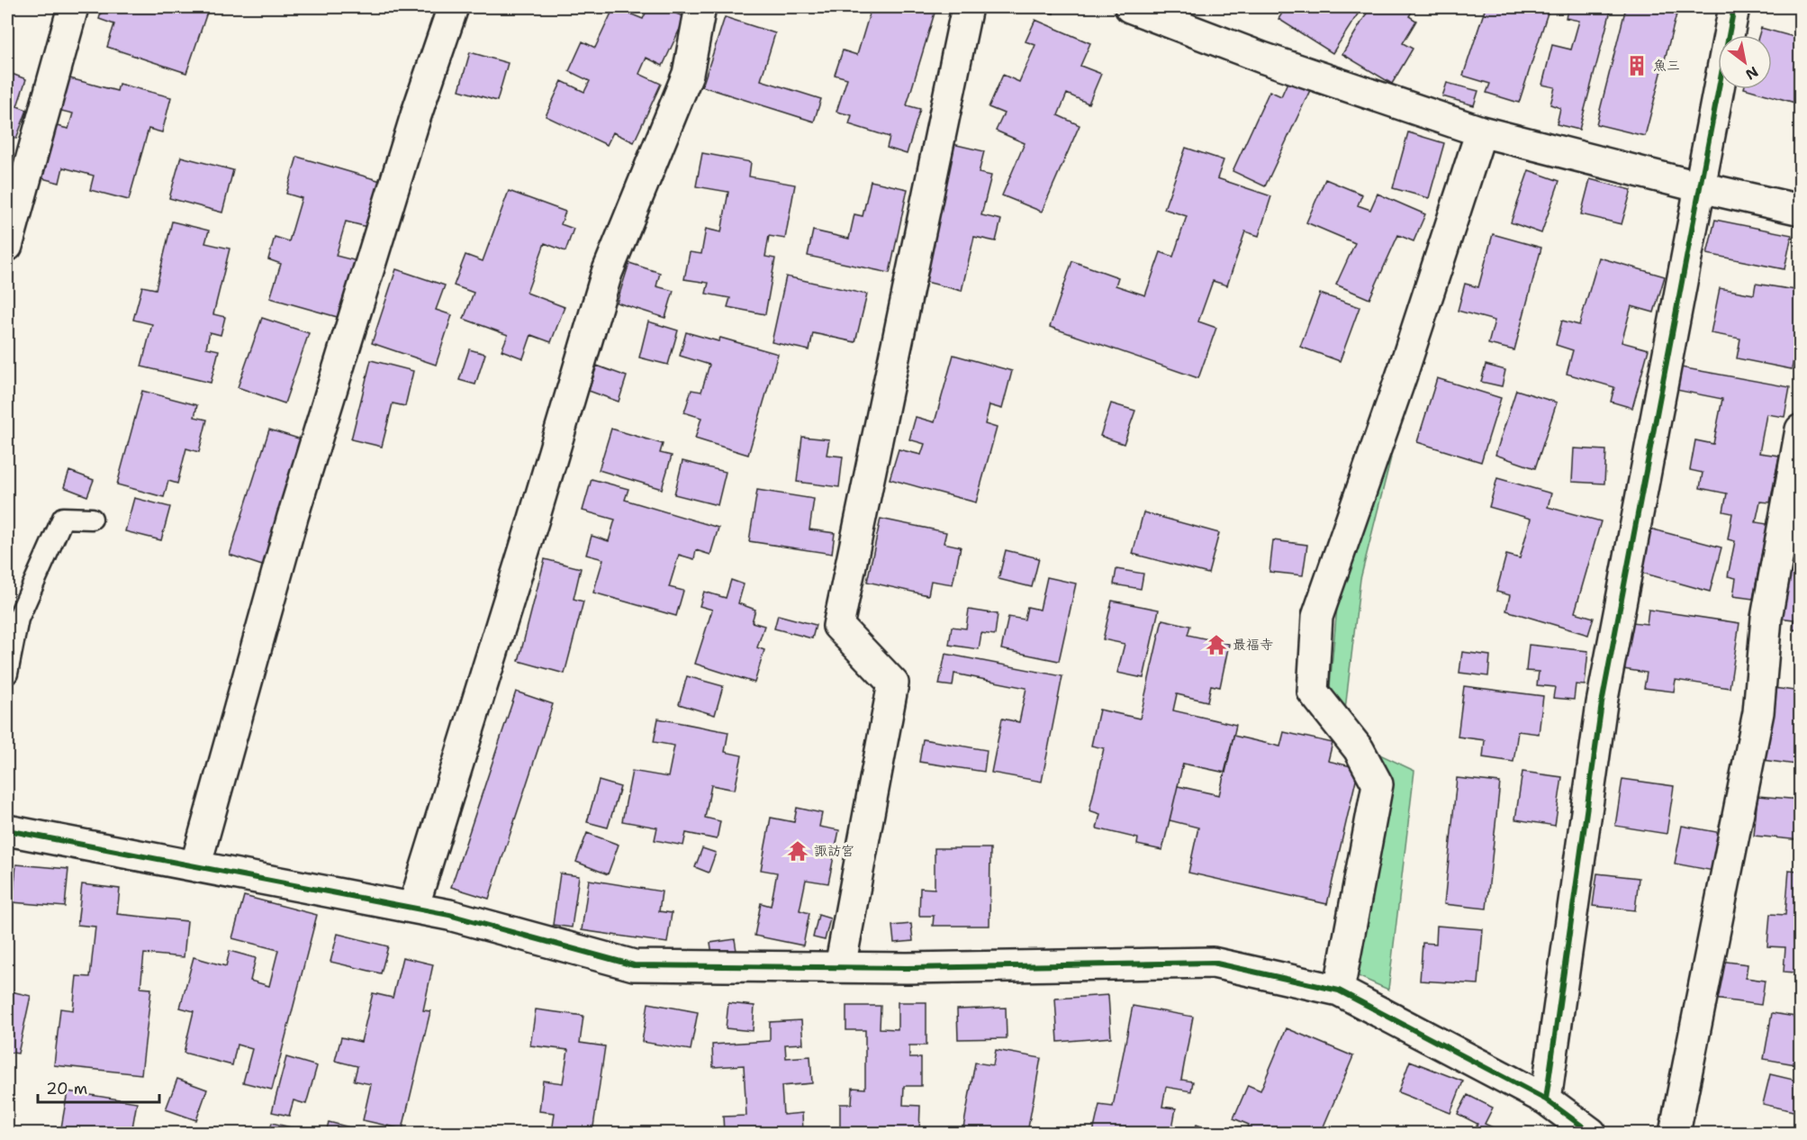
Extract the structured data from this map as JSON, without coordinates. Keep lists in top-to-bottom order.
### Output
{
  "places": {
    "building": ["魚三"],
    "temple": ["最福寺", "諏訪宮"]
  },
  "scale_bar": "20 m",
  "north": "bottom right"
}
